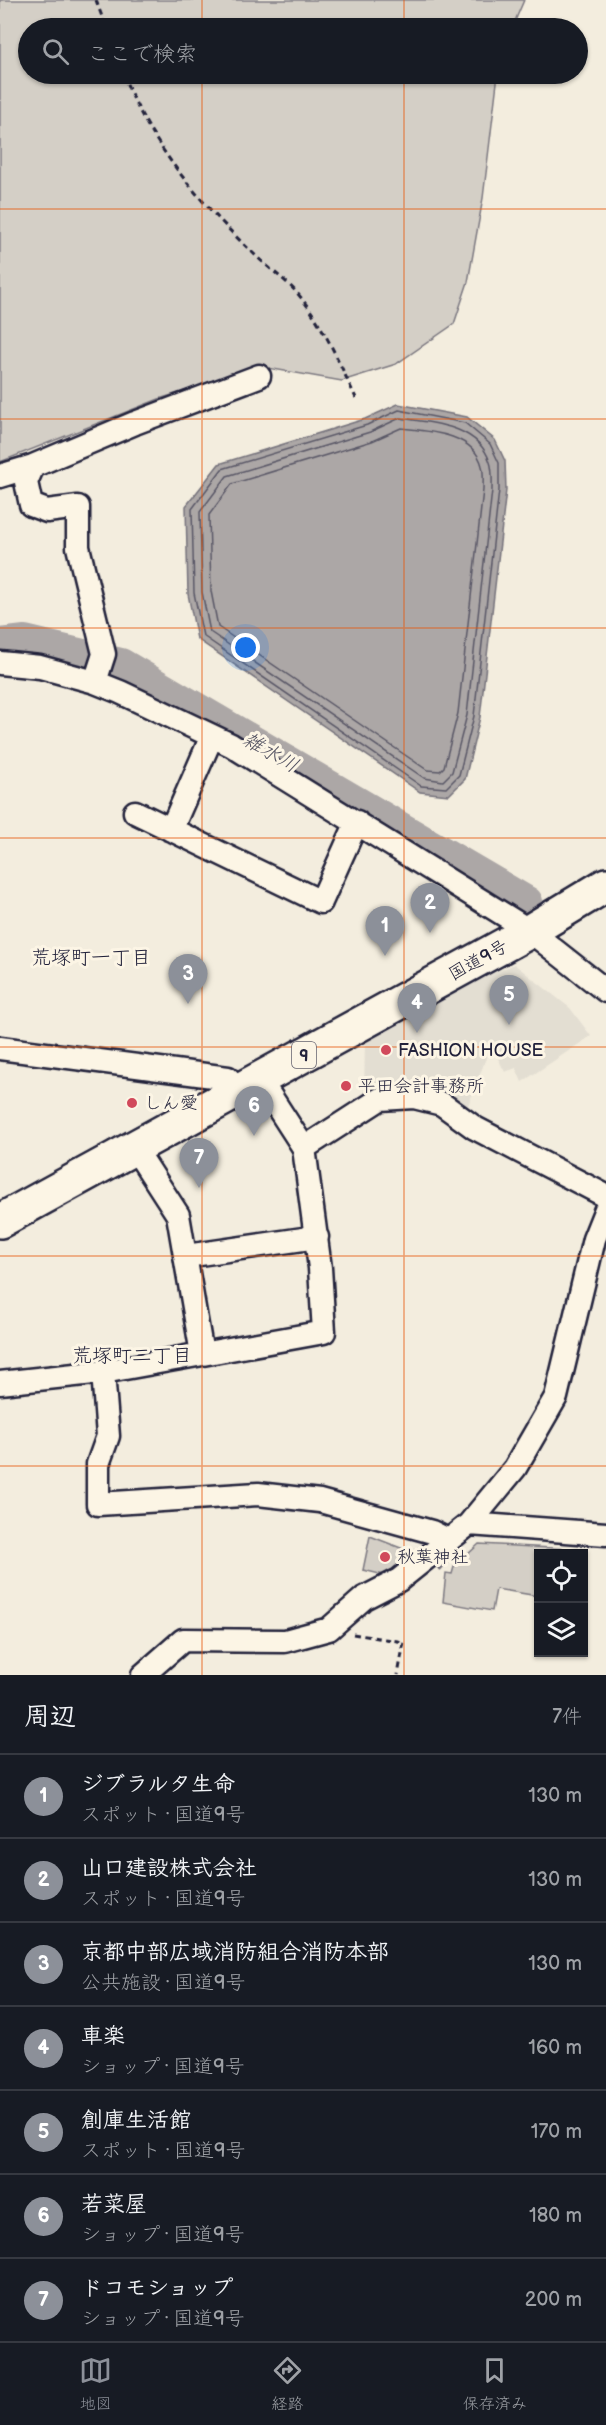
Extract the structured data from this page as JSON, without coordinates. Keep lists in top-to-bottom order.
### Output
{
  "streets": {
    "highway": ["国道9号", "9"]
  },
  "districts": ["荒塚町一丁目", "荒塚町二丁目"],
  "water": ["雑水川"],
  "places": [
    "FASHION HOUSE",
    "平田会計事務所",
    "しん愛",
    "秋葉神社"
  ],
  "page": {
    "search": "ここで検索",
    "pins": [
      "2",
      "1",
      "3",
      "5",
      "4",
      "6",
      "7"
    ],
    "heading": ["周辺", "7件"],
    "list": [
      {
        "mark": "1",
        "name": "ジブラルタ生命",
        "note": "スポット · 国道9号",
        "value": "130 m"
      },
      {
        "mark": "2",
        "name": "山口建設株式会社",
        "note": "スポット · 国道9号",
        "value": "130 m"
      },
      {
        "mark": "3",
        "name": "京都中部広域消防組合消防本部",
        "note": "公共施設 · 国道9号",
        "value": "130 m"
      },
      {
        "mark": "4",
        "name": "車楽",
        "note": "ショップ · 国道9号",
        "value": "160 m"
      },
      {
        "mark": "5",
        "name": "創庫生活館",
        "note": "スポット · 国道9号",
        "value": "170 m"
      },
      {
        "mark": "6",
        "name": "若菜屋",
        "note": "ショップ · 国道9号",
        "value": "180 m"
      },
      {
        "mark": "7",
        "name": "ドコモショップ",
        "note": "ショップ · 国道9号",
        "value": "200 m"
      }
    ],
    "nav": ["地図", "経路", "保存済み"]
  }
}
